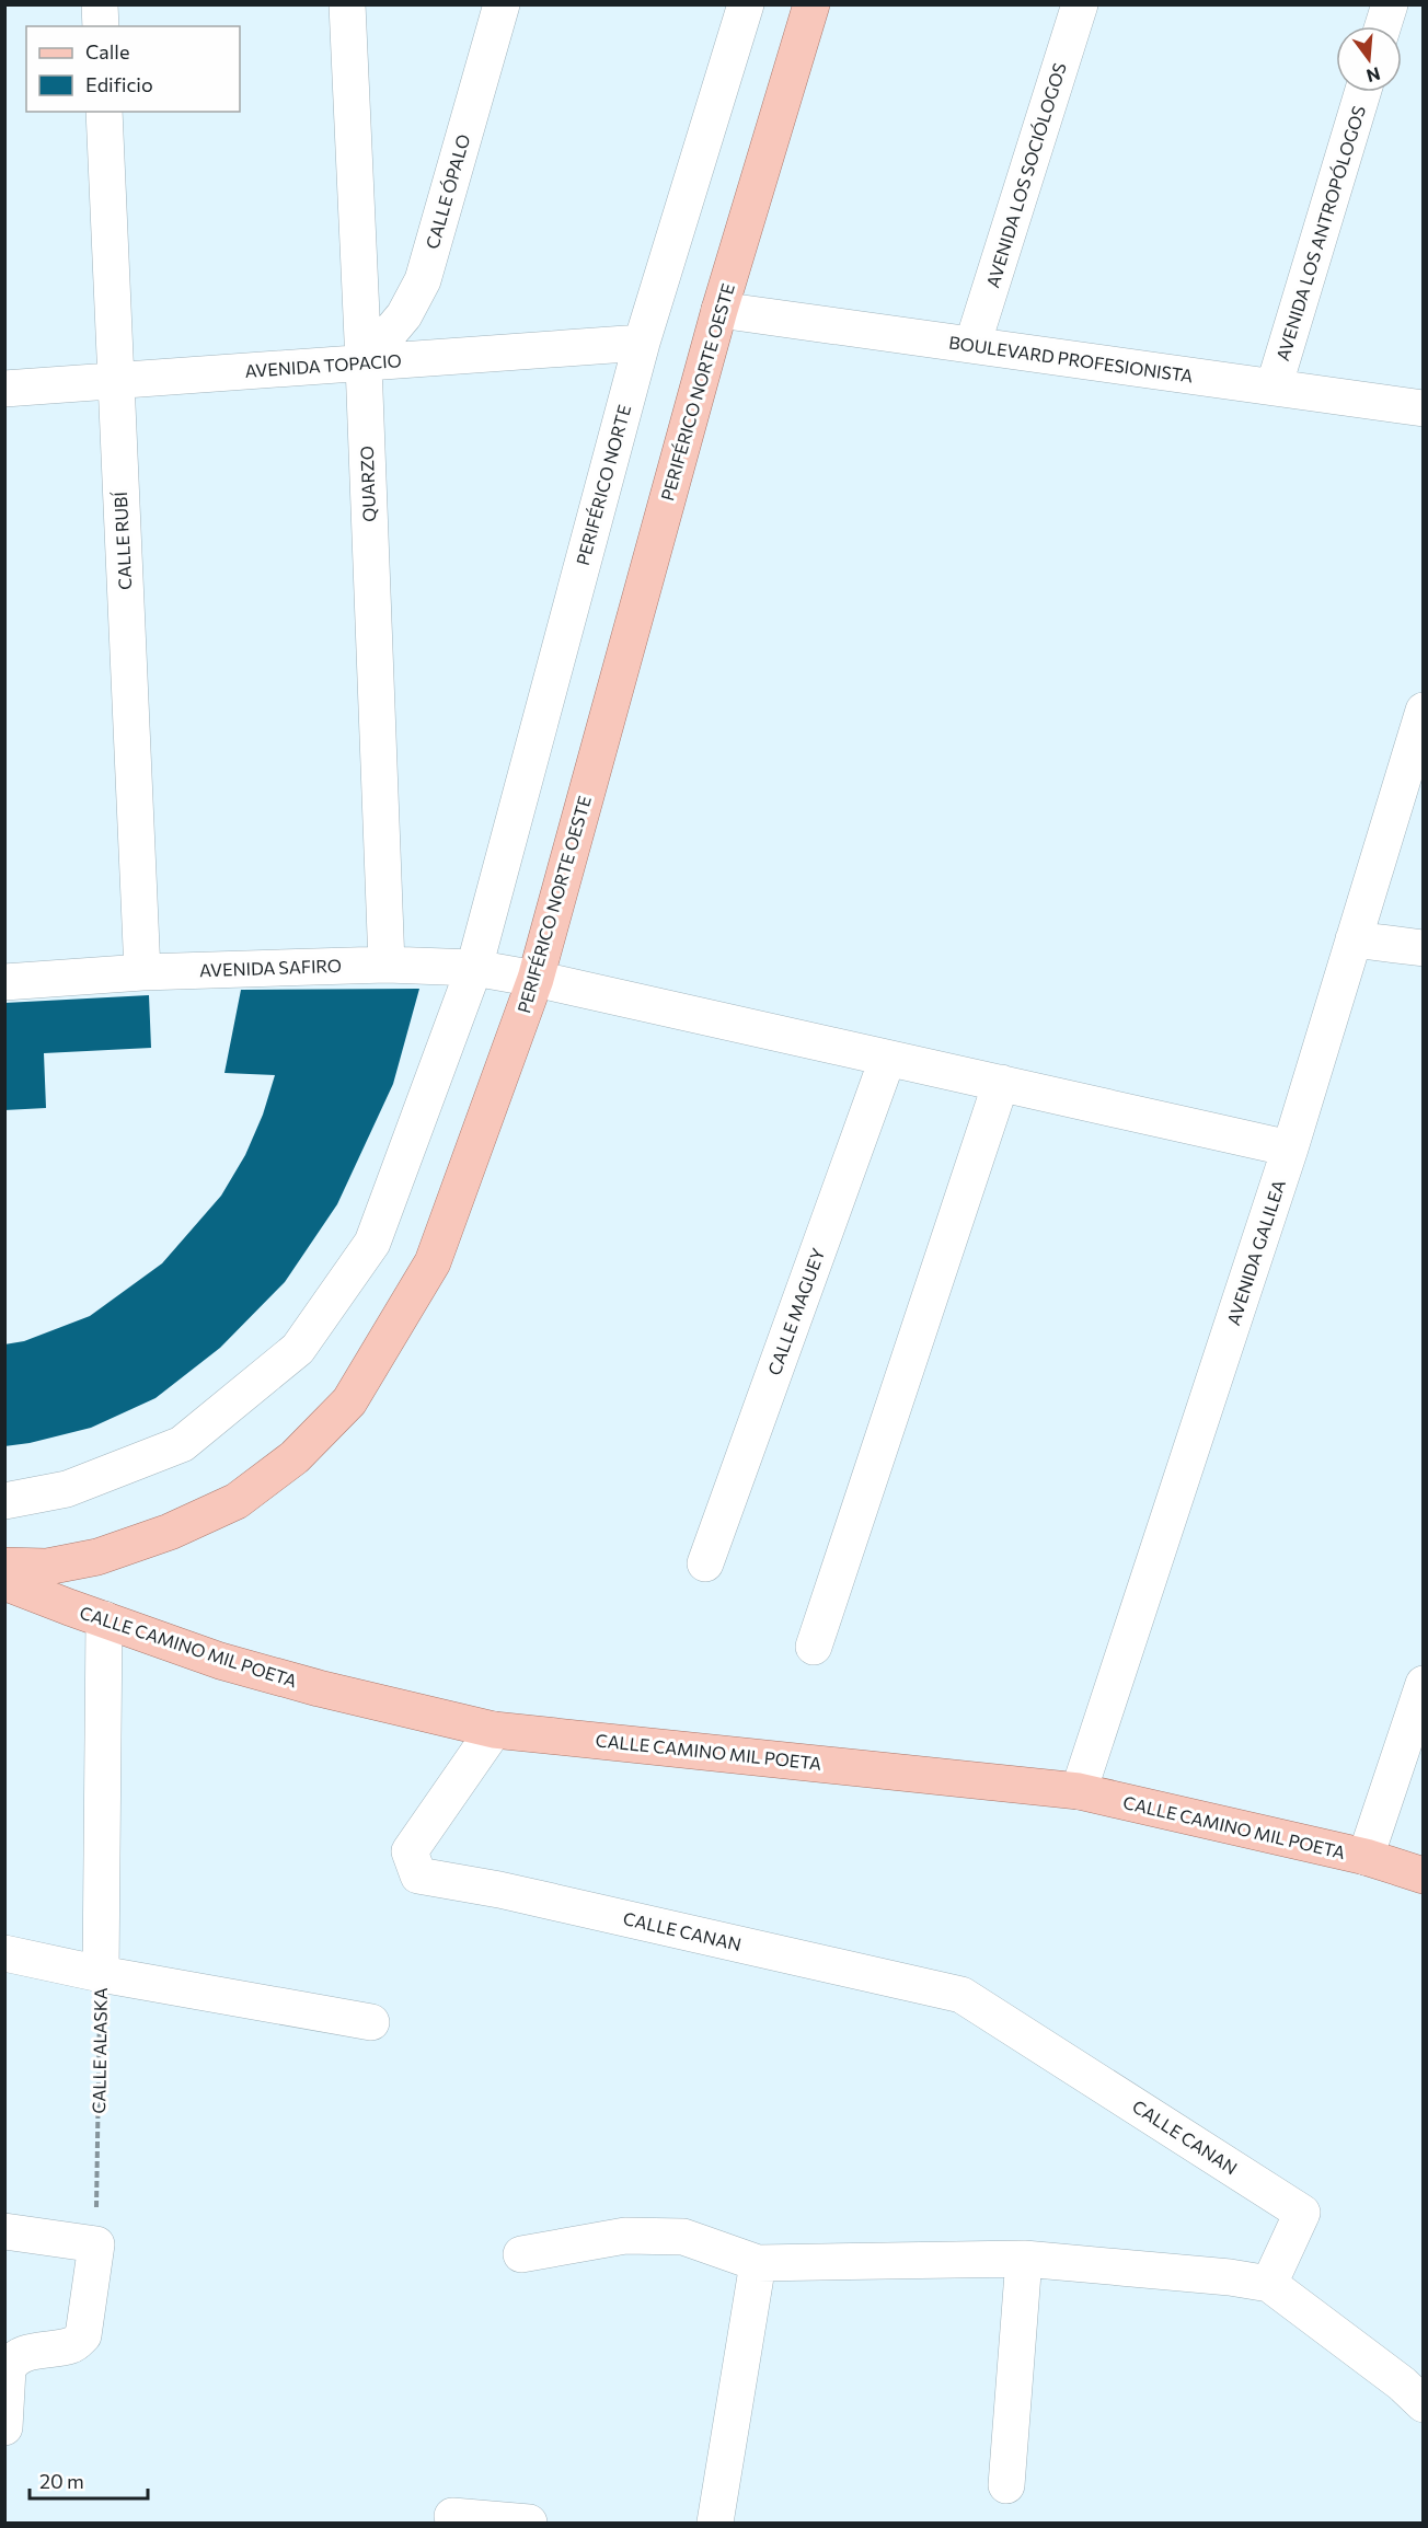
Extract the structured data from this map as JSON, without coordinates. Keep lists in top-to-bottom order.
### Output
{
  "streets": {
    "main road": ["PERIFÉRICO NORTE OESTE", "CALLE CAMINO MIL POETA"],
    "street": [
      "AVENIDA LOS SOCIÓLOGOS",
      "CALLE ÓPALO",
      "AVENIDA LOS ANTROPÓLOGOS",
      "BOULEVARD PROFESIONISTA",
      "AVENIDA TOPACIO",
      "QUARZO",
      "PERIFÉRICO NORTE",
      "CALLE RUBÍ",
      "AVENIDA SAFIRO",
      "AVENIDA GALILEA",
      "CALLE MAGUEY",
      "CALLE CANAN",
      "CALLE ALASKA"
    ]
  },
  "crossings": [
    ["AVENIDA LOS SOCIÓLOGOS", "BOULEVARD PROFESIONISTA"],
    ["CALLE ÓPALO", "AVENIDA TOPACIO"],
    ["CALLE ÓPALO", "QUARZO"],
    ["AVENIDA LOS ANTROPÓLOGOS", "BOULEVARD PROFESIONISTA"],
    ["BOULEVARD PROFESIONISTA", "PERIFÉRICO NORTE OESTE"],
    ["AVENIDA TOPACIO", "QUARZO"],
    ["AVENIDA TOPACIO", "PERIFÉRICO NORTE"],
    ["AVENIDA TOPACIO", "CALLE RUBÍ"],
    ["PERIFÉRICO NORTE OESTE", "AVENIDA SAFIRO"],
    ["QUARZO", "AVENIDA SAFIRO"],
    ["PERIFÉRICO NORTE", "AVENIDA SAFIRO"],
    ["CALLE RUBÍ", "AVENIDA SAFIRO"],
    ["AVENIDA SAFIRO", "AVENIDA GALILEA"],
    ["AVENIDA SAFIRO", "CALLE MAGUEY"],
    ["AVENIDA GALILEA", "CALLE CAMINO MIL POETA"],
    ["CALLE CAMINO MIL POETA", "CALLE CANAN"],
    ["CALLE CAMINO MIL POETA", "CALLE ALASKA"]
  ],
  "legend": ["Calle", "Edificio"],
  "scale_bar": "20 m",
  "north": "bottom"
}
